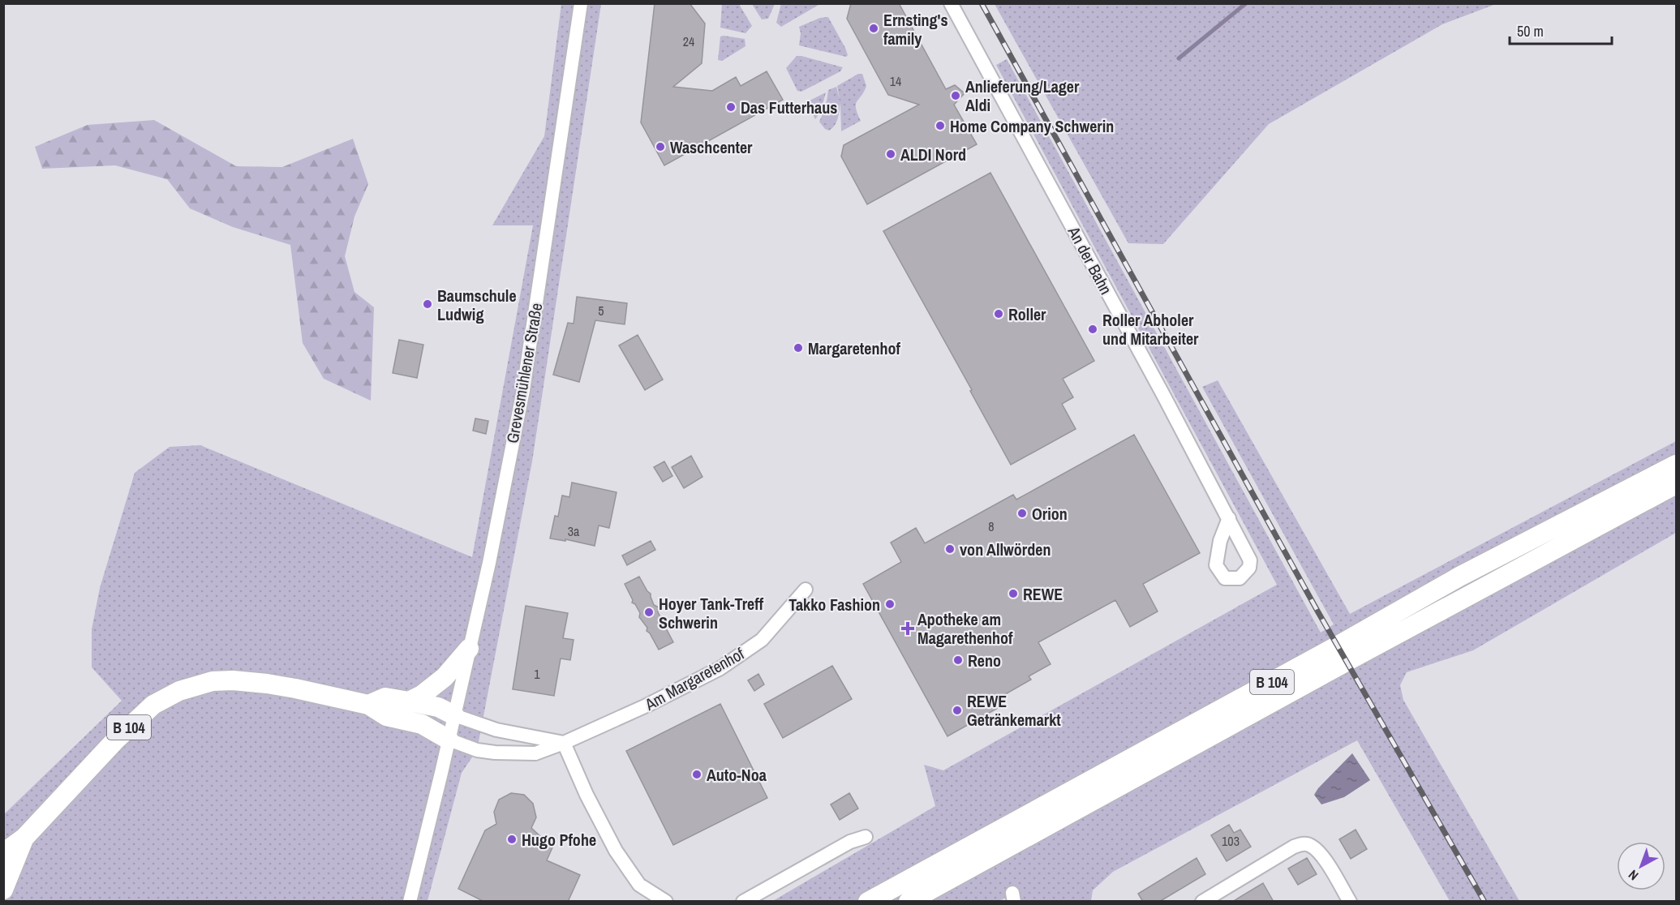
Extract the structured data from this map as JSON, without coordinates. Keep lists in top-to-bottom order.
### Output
{
  "streets": {
    "highway": ["B 104"],
    "street": ["An der Bahn", "Grevesmühlener Straße", "Am Margaretenhof"]
  },
  "crossings": [
    ["Grevesmühlener Straße", "Am Margaretenhof"],
    ["Grevesmühlener Straße", "B 104"],
    ["Am Margaretenhof", "B 104"]
  ],
  "places": {
    "other": [
      "Ernsting's family",
      "Anlieferung/Lager Aldi",
      "Das Futterhaus",
      "Home Company Schwerin",
      "Waschcenter",
      "ALDI Nord",
      "Baumschule Ludwig",
      "Roller",
      "Roller Abholer und Mitarbeiter",
      "Margaretenhof",
      "Orion",
      "von Allwörden",
      "REWE",
      "Takko Fashion",
      "Hoyer Tank-Treff Schwerin",
      "Reno",
      "REWE Getränkemarkt",
      "Auto-Noa",
      "Hugo Pfohe"
    ],
    "health": ["Apotheke am Magarethenhof"]
  },
  "house_numbers": [
    "24",
    "14",
    "5",
    "8",
    "3a",
    "1",
    "103"
  ],
  "scale_bar": "50 m",
  "north": "bottom left"
}
